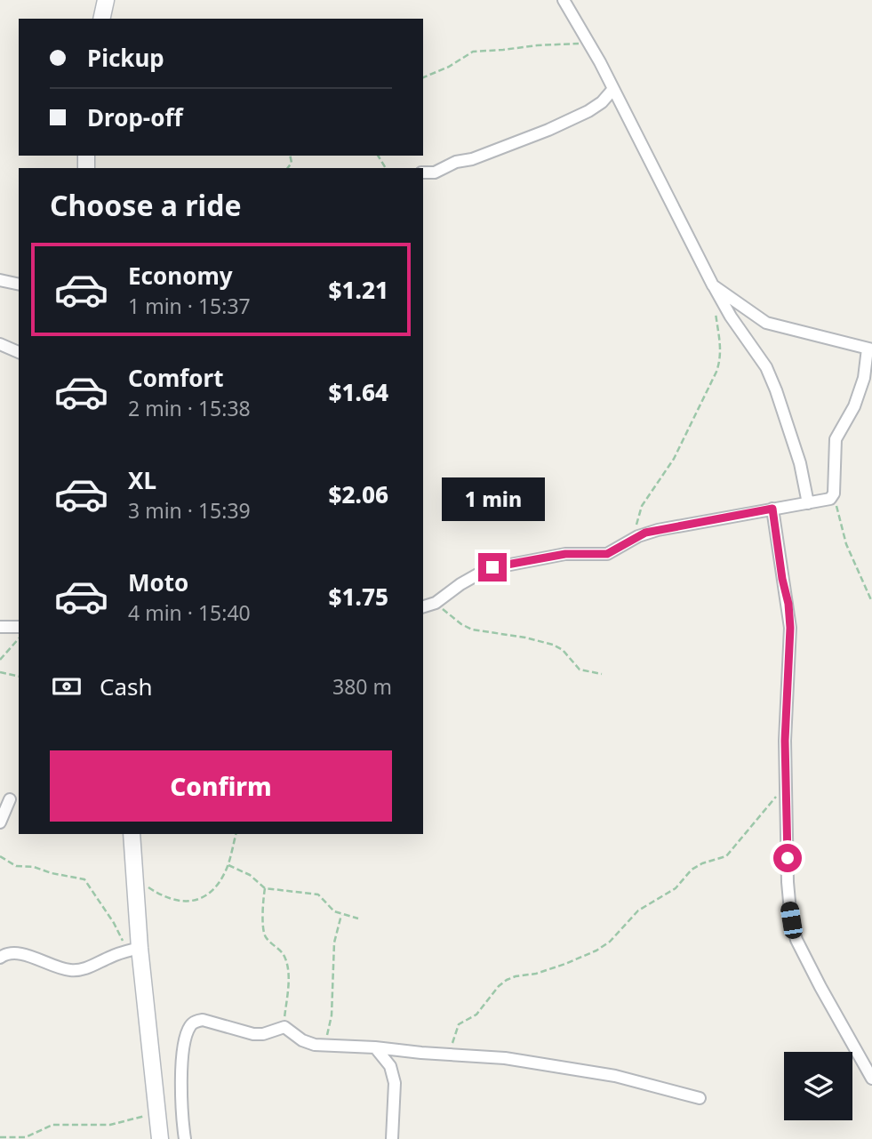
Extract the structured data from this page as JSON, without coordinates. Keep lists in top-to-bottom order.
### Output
{
  "page": {
    "banner": ["Pickup", "Drop-off"],
    "heading": "Choose a ride",
    "list": [
      {
        "name": "Economy",
        "note": "1 min · 15:37",
        "value": "$1.21"
      },
      {
        "name": "Comfort",
        "note": "2 min · 15:38",
        "value": "$1.64"
      },
      {
        "name": "XL",
        "note": "3 min · 15:39",
        "value": "$2.06"
      },
      {
        "name": "Moto",
        "note": "4 min · 15:40",
        "value": "$1.75"
      }
    ],
    "bubble": "1 min",
    "pay": ["Cash", "380 m"],
    "buttons": "Confirm"
  }
}
